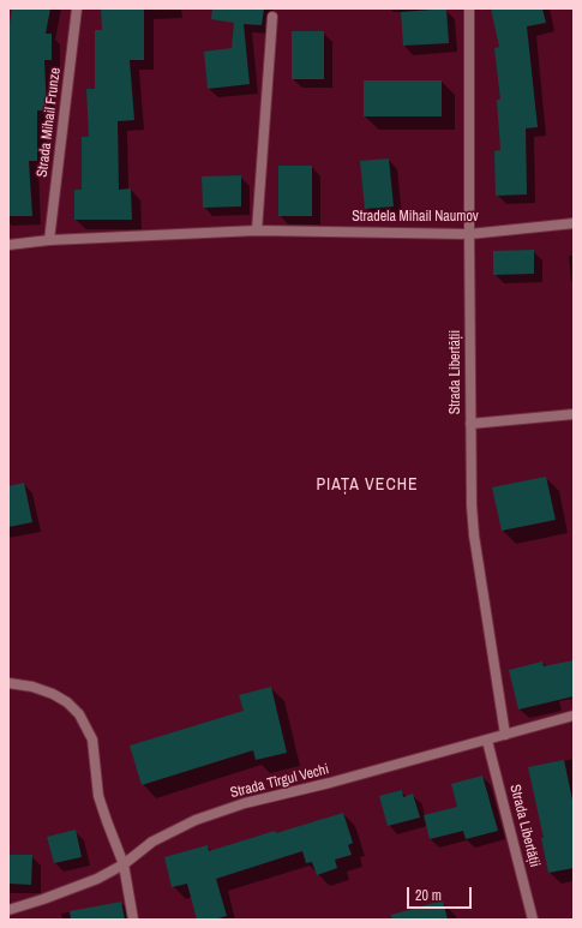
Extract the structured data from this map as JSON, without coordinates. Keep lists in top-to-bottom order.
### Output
{
  "streets": {
    "street": [
      "Strada Mihail Frunze",
      "Stradela Mihail Naumov",
      "Strada Libertății",
      "Strada Tîrgul Vechi"
    ]
  },
  "crossings": [
    ["Strada Mihail Frunze", "Stradela Mihail Naumov"],
    ["Stradela Mihail Naumov", "Strada Libertății"],
    ["Strada Libertății", "Strada Tîrgul Vechi"]
  ],
  "districts": ["PIAȚA VECHE"],
  "scale_bar": "20 m"
}
